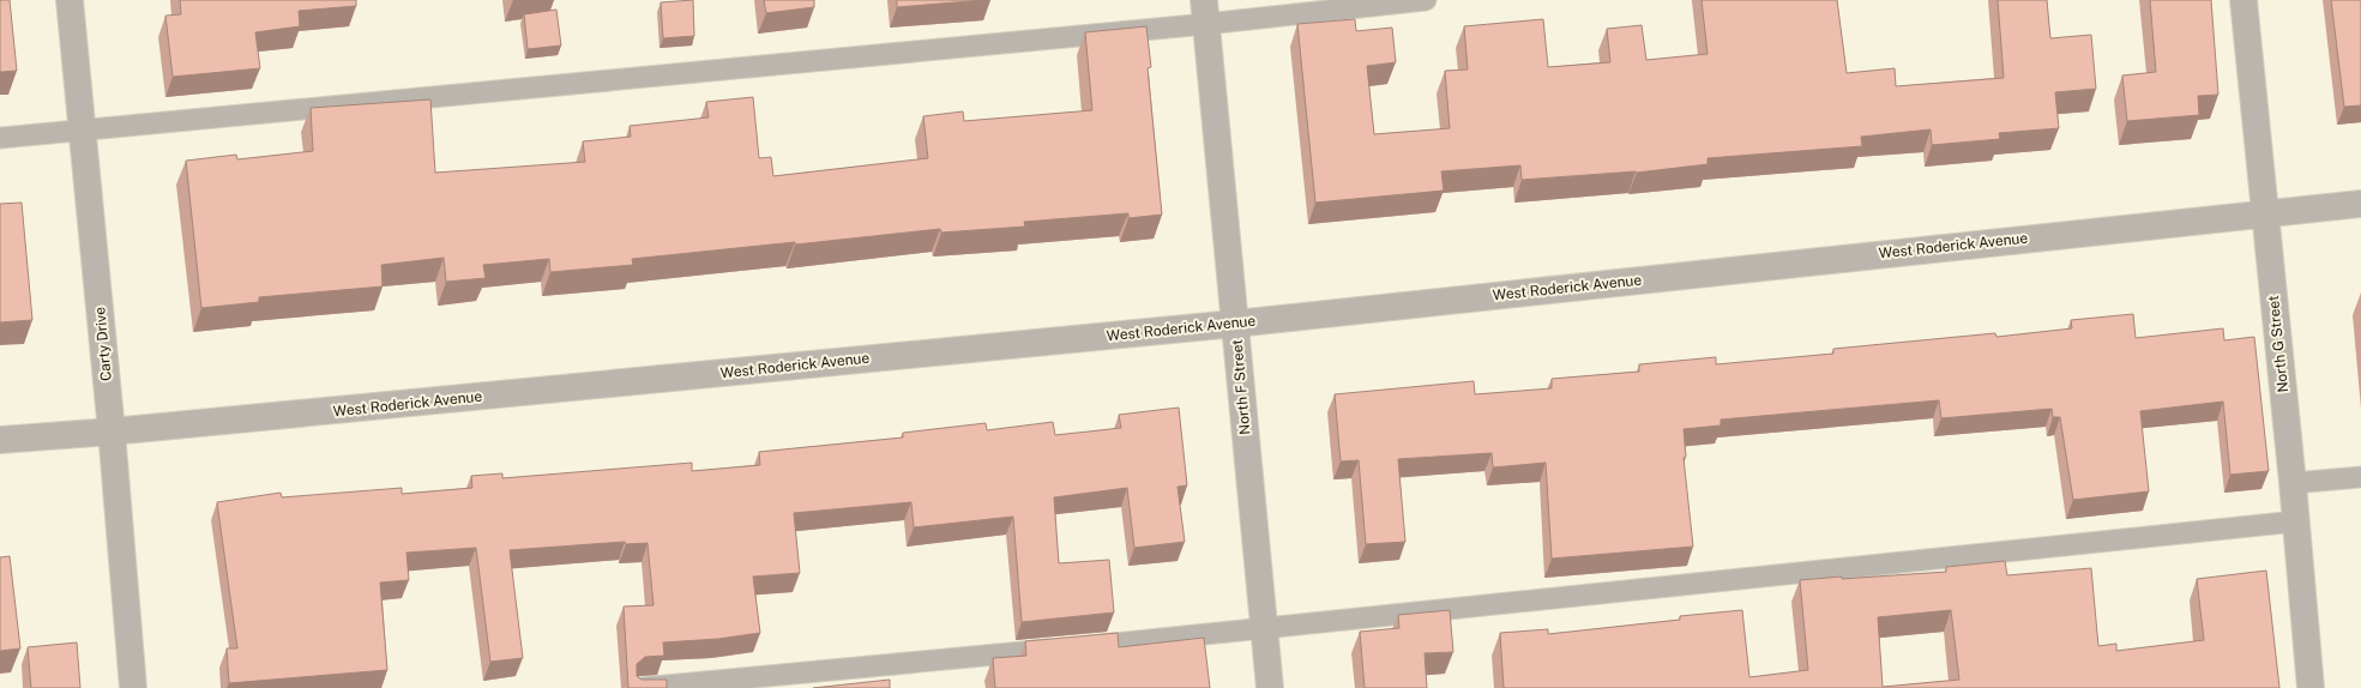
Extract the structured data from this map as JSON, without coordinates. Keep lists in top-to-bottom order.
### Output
{
  "streets": {
    "street": [
      "West Roderick Avenue",
      "Carty Drive",
      "North G Street",
      "North F Street"
    ]
  },
  "crossings": [
    ["West Roderick Avenue", "Carty Drive"],
    ["West Roderick Avenue", "North G Street"],
    ["West Roderick Avenue", "North F Street"]
  ]
}
